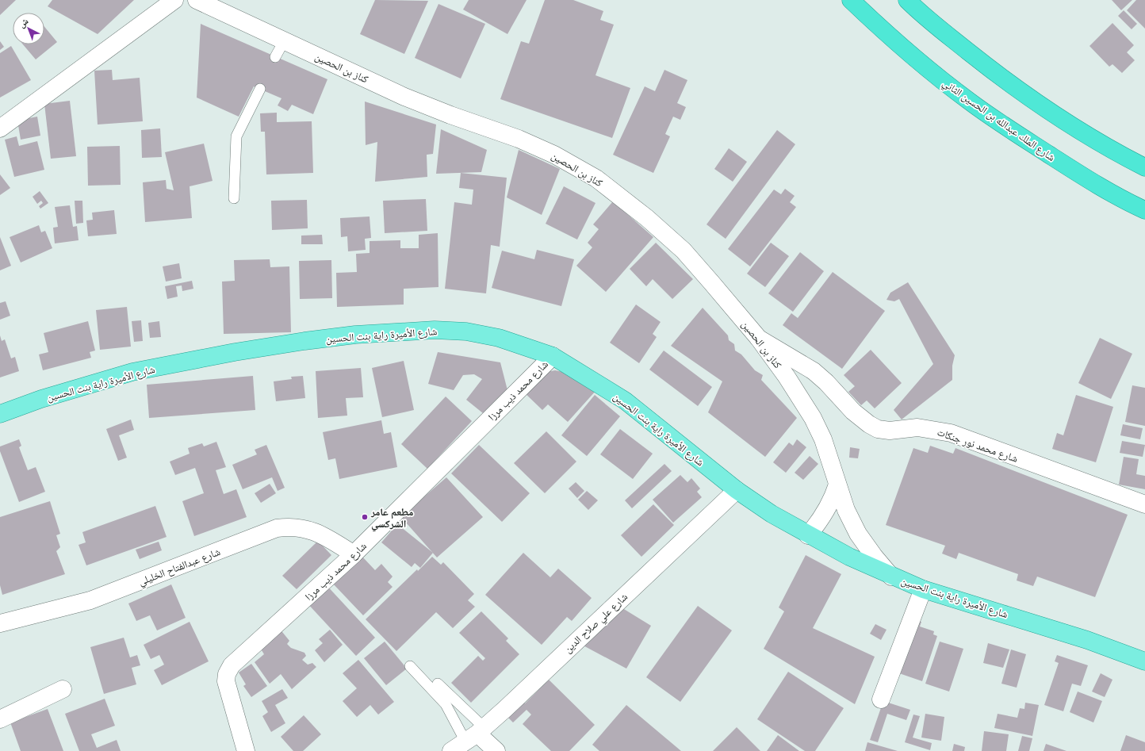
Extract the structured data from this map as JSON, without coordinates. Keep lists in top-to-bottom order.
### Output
{
  "streets": {
    "highway": ["شارع الملك عبدالله بن الحسين الثاني"],
    "main road": ["شارع الأميرة راية بنت الحسين"],
    "street": [
      "كناز بن الحصين",
      "شارع محمد ذيب مرزا",
      "شارع محمد نور جنكات",
      "شارع عبدالفتاح الخليلي",
      "شارع علي صلاح الدين"
    ]
  },
  "crossings": [
    ["كناز بن الحصين", "شارع الأميرة راية بنت الحسين"],
    ["كناز بن الحصين", "شارع محمد نور جنكات"],
    ["شارع الأميرة راية بنت الحسين", "شارع محمد ذيب مرزا"],
    ["شارع الأميرة راية بنت الحسين", "شارع علي صلاح الدين"],
    ["شارع محمد ذيب مرزا", "شارع عبدالفتاح الخليلي"]
  ],
  "places": ["مطعم عامر الشركسي"],
  "north": "top left"
}
